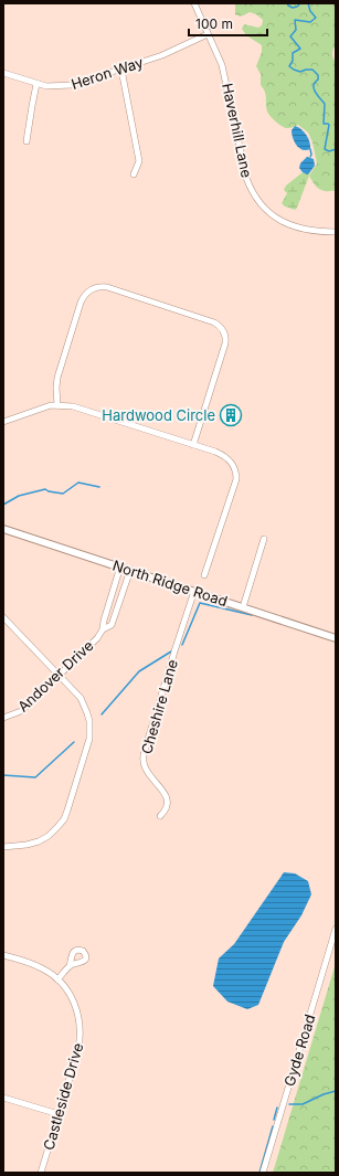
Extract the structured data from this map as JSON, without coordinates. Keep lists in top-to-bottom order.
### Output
{
  "streets": {
    "street": [
      "Heron Way",
      "Haverhill Lane",
      "North Ridge Road",
      "Andover Drive",
      "Cheshire Lane",
      "Gyde Road",
      "Castleside Drive"
    ]
  },
  "crossings": [
    ["Heron Way", "Haverhill Lane"],
    ["North Ridge Road", "Andover Drive"],
    ["North Ridge Road", "Cheshire Lane"]
  ],
  "places": {
    "building": ["Hardwood Circle"]
  },
  "scale_bar": "100 m"
}
